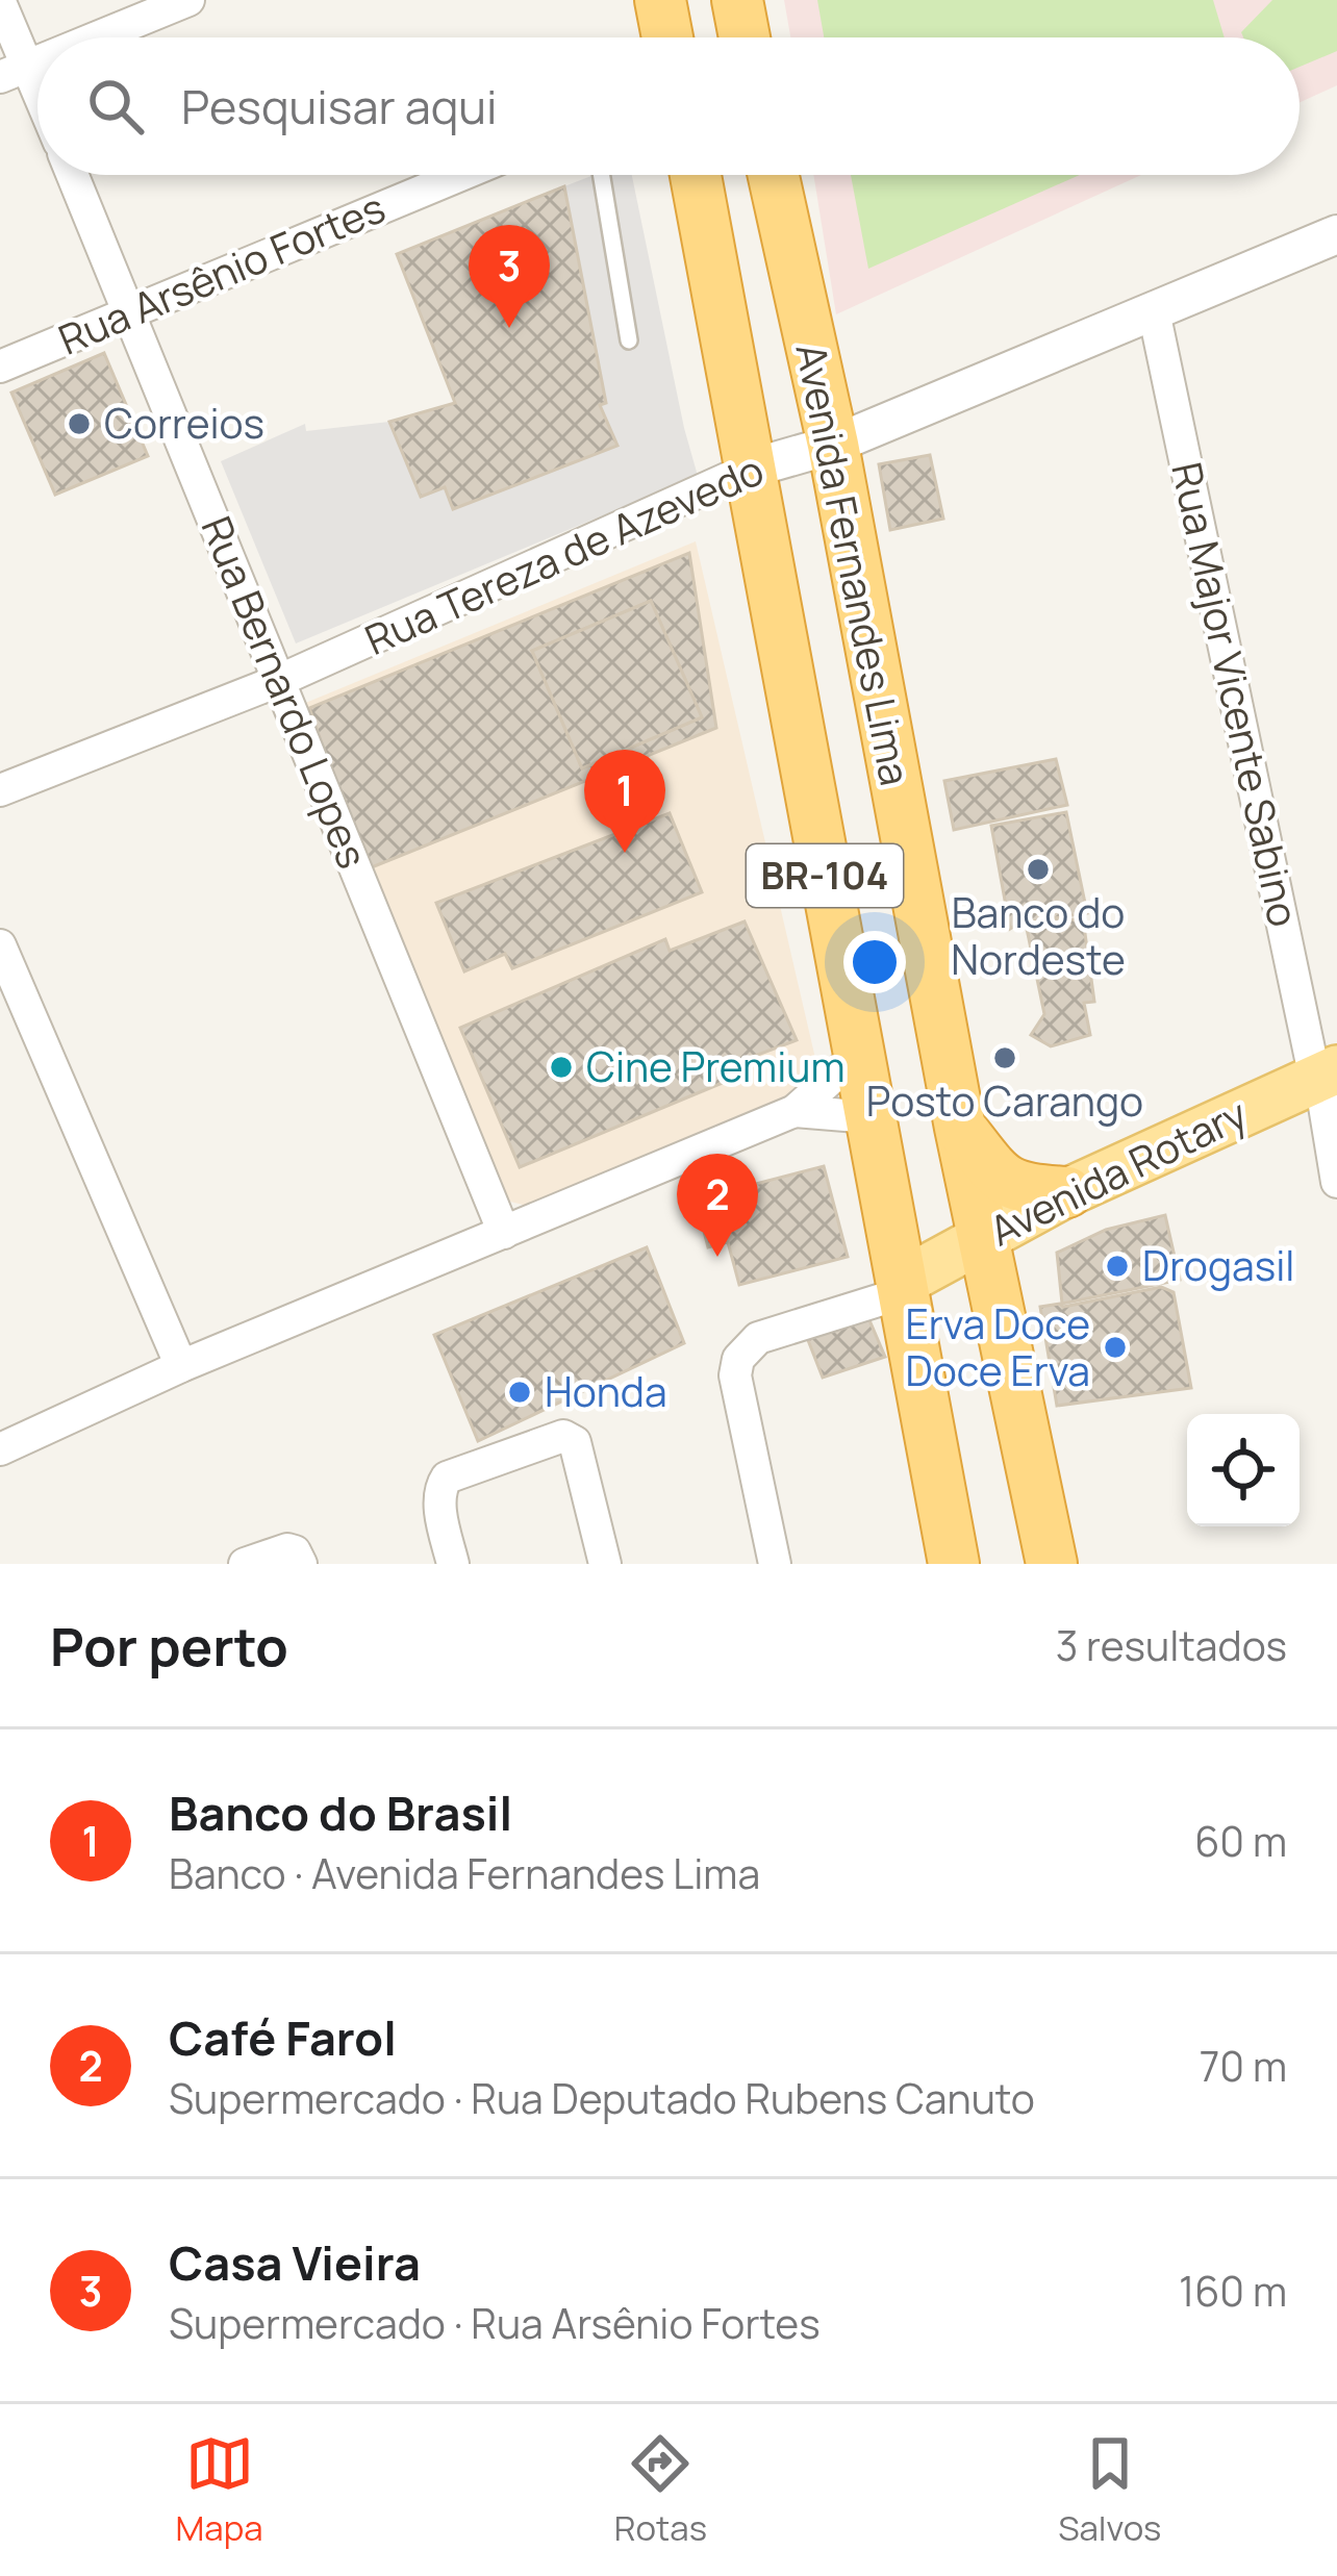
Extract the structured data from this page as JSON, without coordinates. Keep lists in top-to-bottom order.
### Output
{
  "streets": {
    "highway": ["Avenida Fernandes Lima", "BR-104"],
    "main road": ["Avenida Rotary"],
    "street": [
      "Rua Arsênio Fortes",
      "Rua Tereza de Azevedo",
      "Rua Bernardo Lopes",
      "Rua Major Vicente Sabino"
    ]
  },
  "crossings": [
    ["Rua Arsênio Fortes", "Rua Bernardo Lopes"],
    ["Rua Tereza de Azevedo", "Avenida Fernandes Lima"],
    ["Rua Tereza de Azevedo", "Rua Bernardo Lopes"],
    ["Rua Tereza de Azevedo", "Rua Major Vicente Sabino"],
    ["Avenida Fernandes Lima", "Avenida Rotary"],
    ["Rua Major Vicente Sabino", "Avenida Rotary"]
  ],
  "places": [
    "Correios",
    "Banco do Nordeste",
    "Posto Carango",
    "Cine Premium",
    "Drogasil",
    "Erva Doce Doce Erva",
    "Honda"
  ],
  "page": {
    "search": "Pesquisar aqui",
    "pins": ["3", "1", "2"],
    "heading": ["Por perto", "3 resultados"],
    "list": [
      {
        "mark": "1",
        "name": "Banco do Brasil",
        "note": "Banco · Avenida Fernandes Lima",
        "value": "60 m"
      },
      {
        "mark": "2",
        "name": "Café Farol",
        "note": "Supermercado · Rua Deputado Rubens Canuto",
        "value": "70 m"
      },
      {
        "mark": "3",
        "name": "Casa Vieira",
        "note": "Supermercado · Rua Arsênio Fortes",
        "value": "160 m"
      }
    ],
    "nav": ["Mapa", "Rotas", "Salvos"]
  }
}
